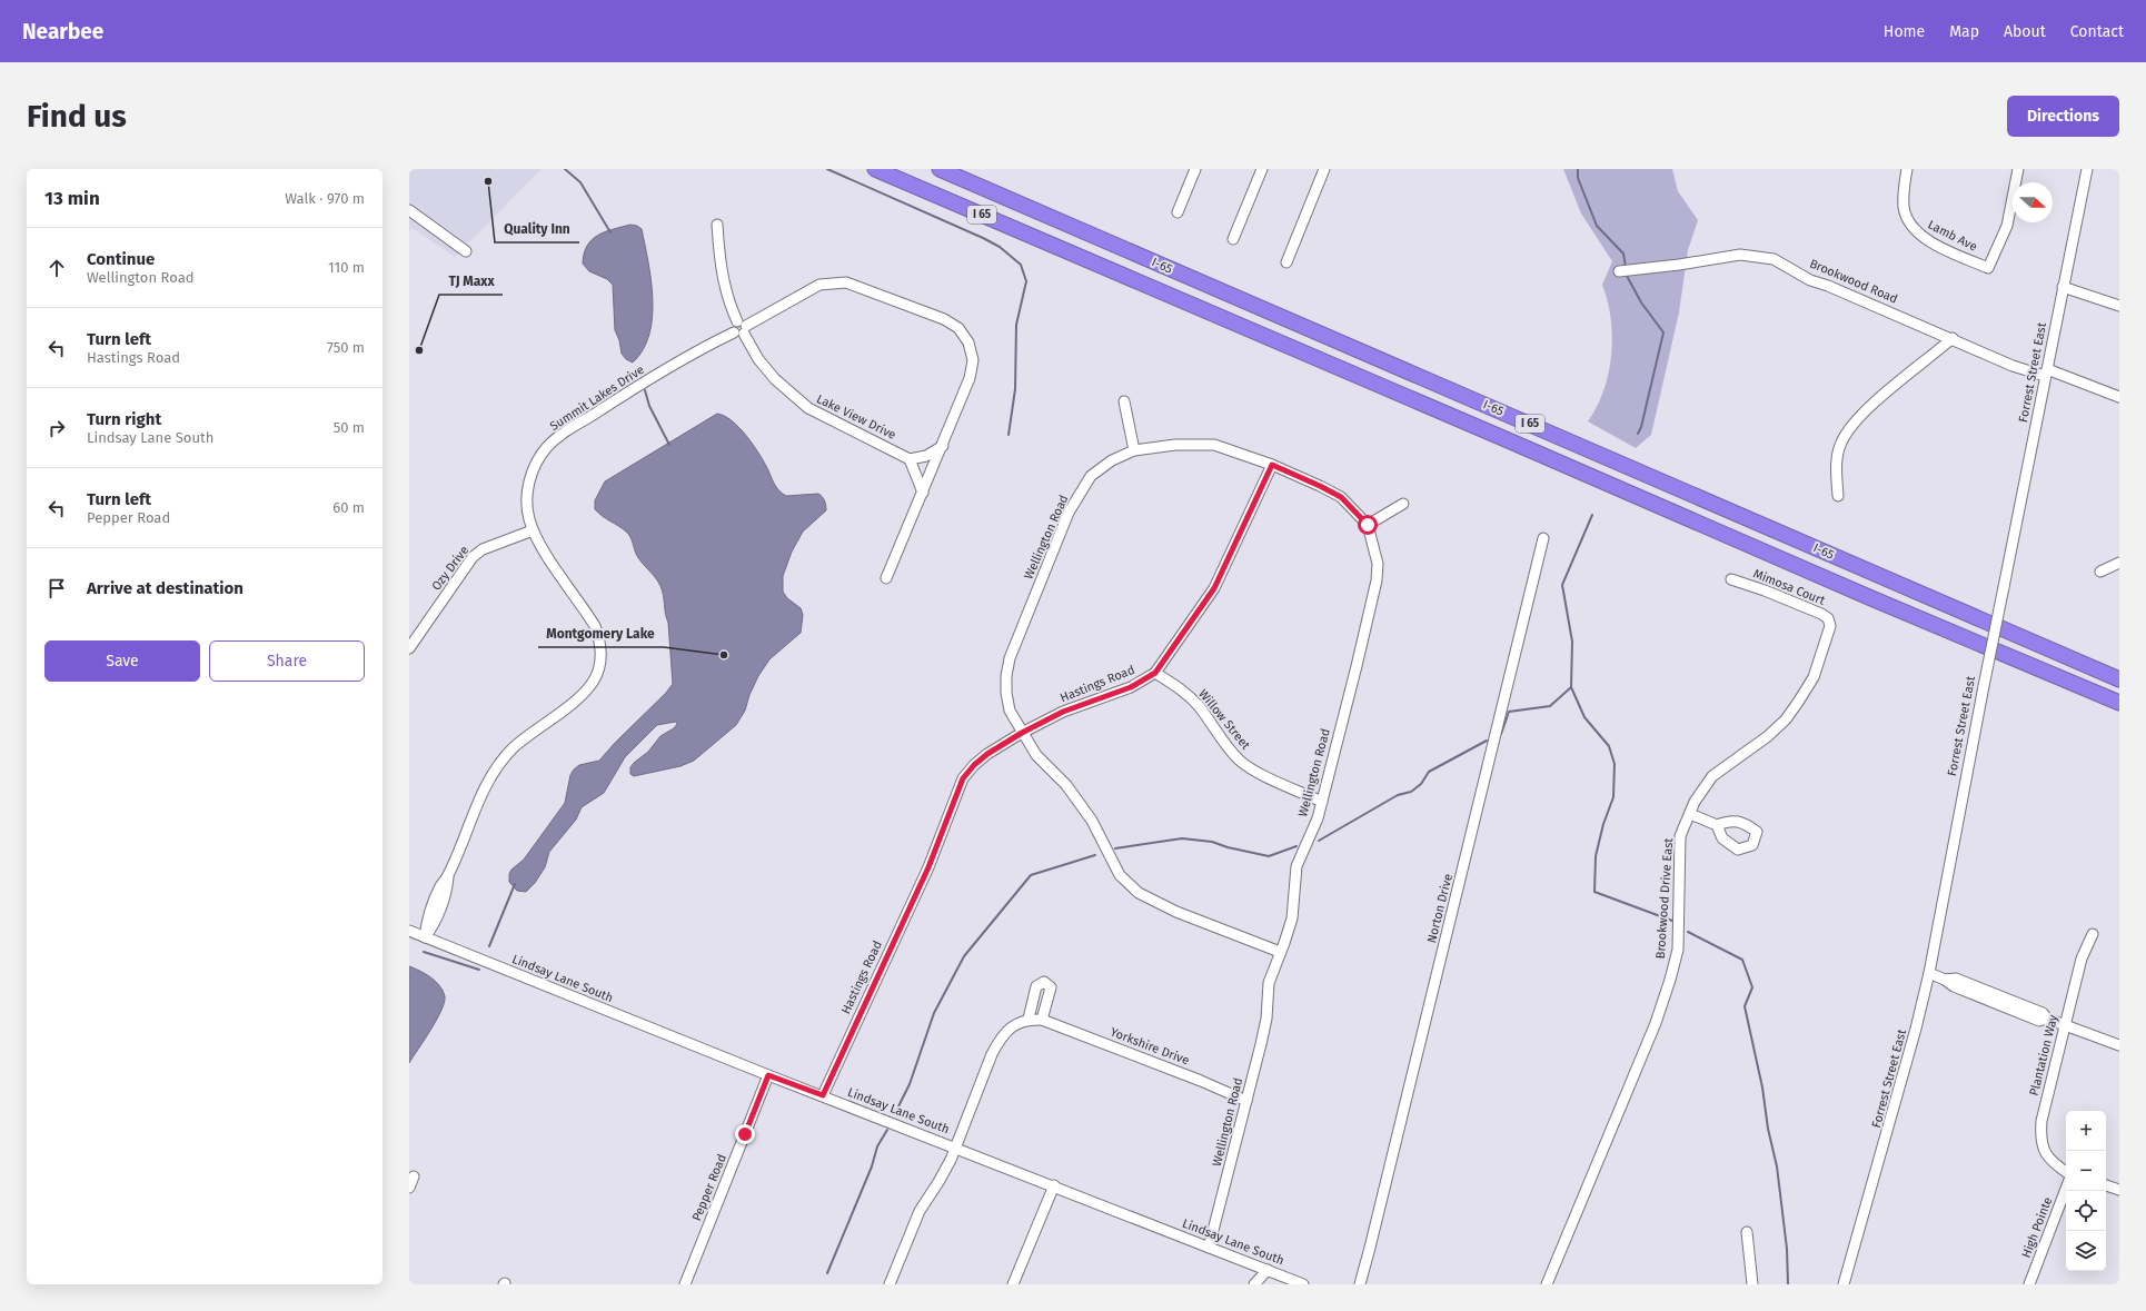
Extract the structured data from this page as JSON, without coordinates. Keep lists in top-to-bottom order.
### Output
{
  "streets": {
    "highway": ["I 65", "I-65"],
    "street": [
      "Lamb Ave",
      "Brookwood Road",
      "Forrest Street East",
      "Summit Lakes Drive",
      "Lake View Drive",
      "Wellington Road",
      "Ozy Drive",
      "Mimosa Court",
      "Hastings Road",
      "Willow Street",
      "Brookwood Drive East",
      "Norton Drive",
      "Lindsay Lane South",
      "Yorkshire Drive",
      "Plantation Way",
      "Pepper Road",
      "High Pointe"
    ]
  },
  "crossings": [
    ["Brookwood Road", "Forrest Street East"],
    ["Summit Lakes Drive", "Lake View Drive"],
    ["Summit Lakes Drive", "Ozy Drive"],
    ["Summit Lakes Drive", "Lindsay Lane South"],
    ["Wellington Road", "Hastings Road"],
    ["Wellington Road", "Willow Street"],
    ["Wellington Road", "Lindsay Lane South"],
    ["Wellington Road", "Yorkshire Drive"],
    ["Mimosa Court", "Brookwood Drive East"],
    ["Hastings Road", "Willow Street"],
    ["Hastings Road", "Lindsay Lane South"],
    ["Lindsay Lane South", "Pepper Road"]
  ],
  "places": ["Quality Inn", "TJ Maxx", "Montgomery Lake"],
  "north": "right",
  "page": {
    "header": "Nearbee",
    "nav": [
      "Home",
      "Map",
      "About",
      "Contact"
    ],
    "buttons": [
      "Directions",
      ["Save", "Share"]
    ],
    "title": "Find us",
    "heading": ["13 min", "Walk · 970 m"],
    "list": [
      ["Continue", "Wellington Road", "110 m"],
      ["Turn left", "Hastings Road", "750 m"],
      ["Turn right", "Lindsay Lane South", "50 m"],
      ["Turn left", "Pepper Road", "60 m"],
      "Arrive at destination"
    ],
    "map_buttons": ["+", "−"]
  }
}
